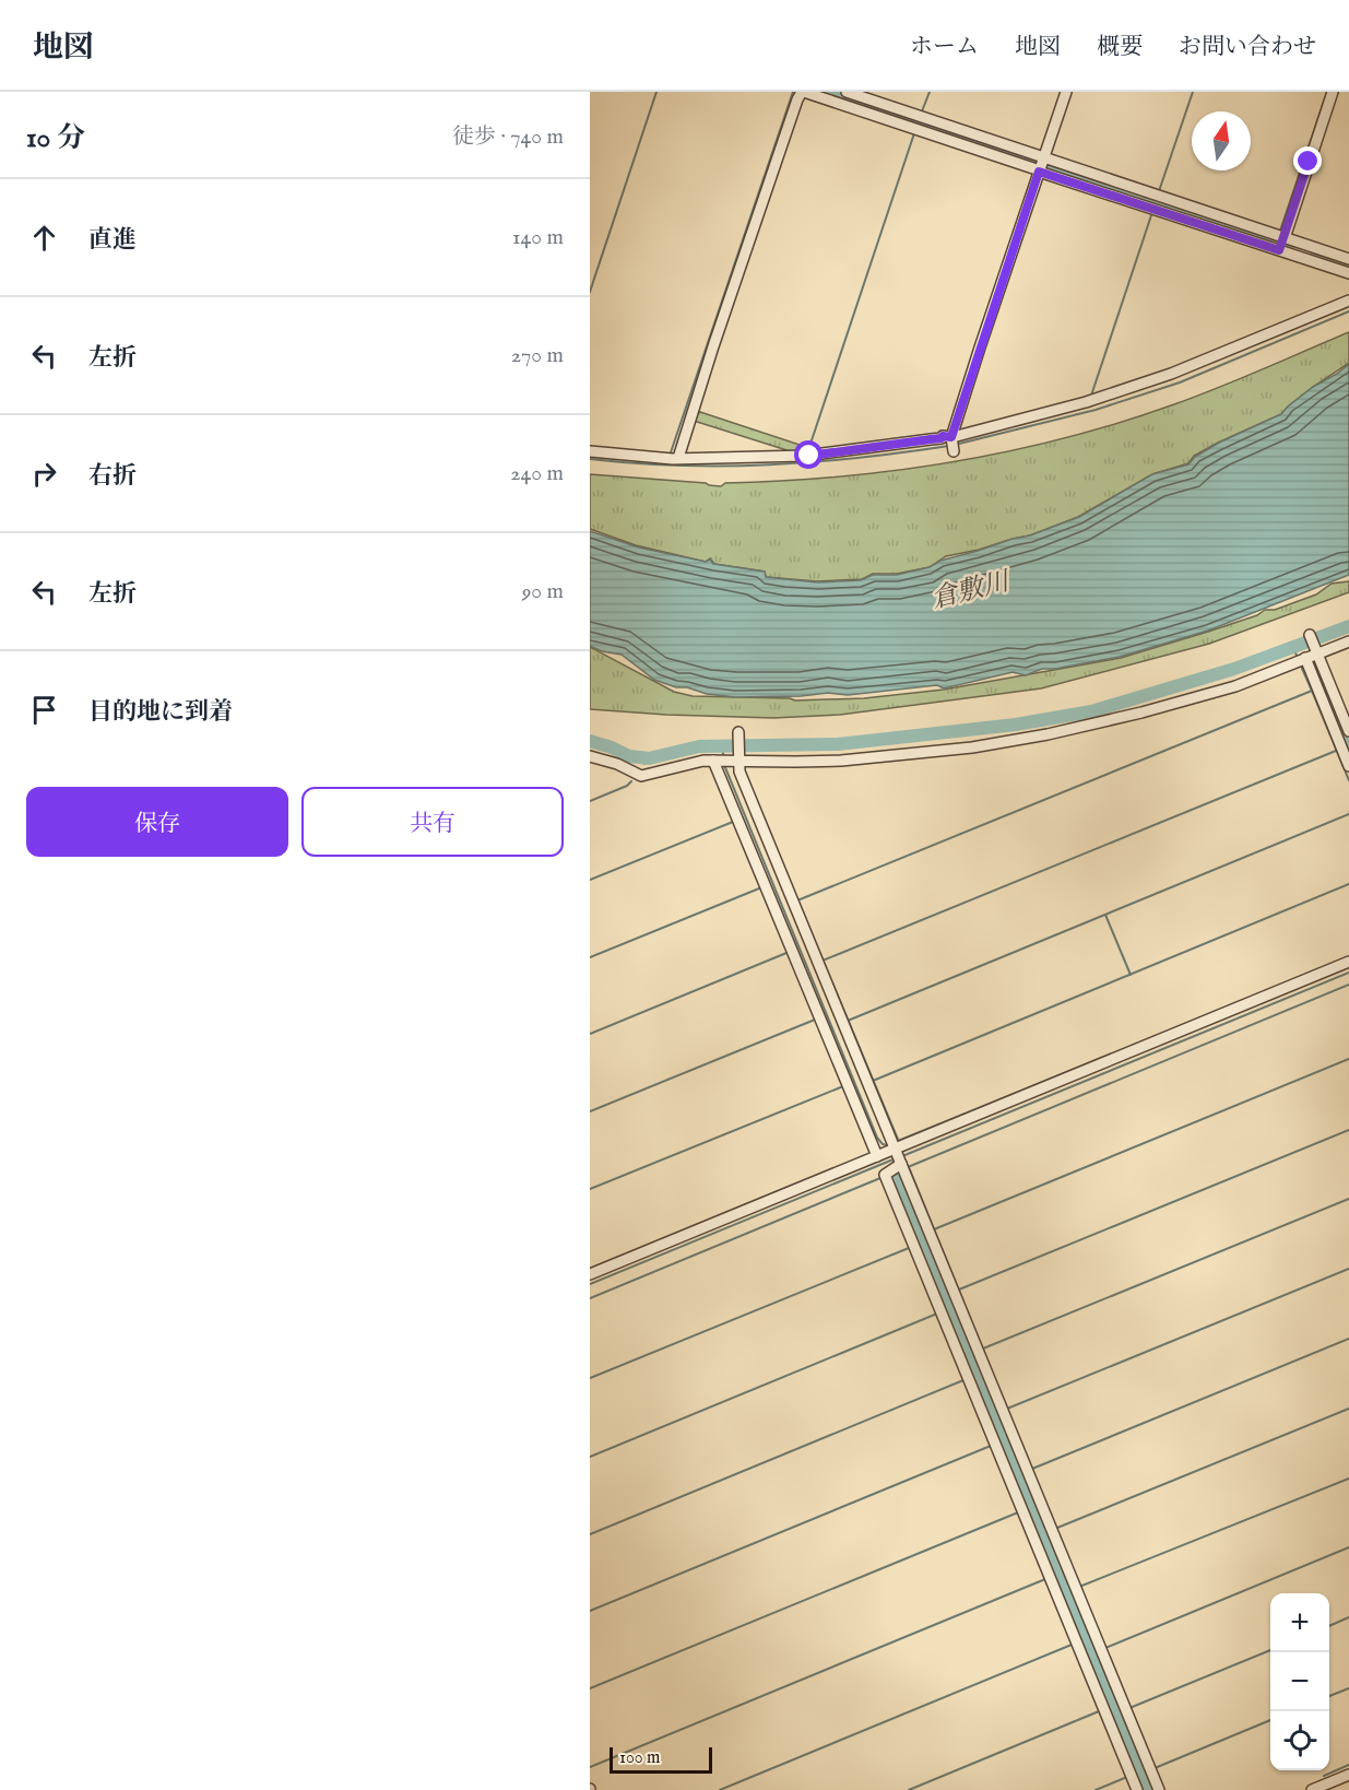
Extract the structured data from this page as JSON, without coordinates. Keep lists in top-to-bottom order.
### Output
{
  "water": ["倉敷川"],
  "scale_bar": "100 m",
  "north": "top",
  "page": {
    "header": "地図",
    "nav": [
      "ホーム",
      "地図",
      "概要",
      "お問い合わせ"
    ],
    "heading": ["10 分", "徒歩 · 740 m"],
    "list": [
      ["直進", "140 m"],
      ["左折", "270 m"],
      ["右折", "240 m"],
      ["左折", "90 m"],
      "目的地に到着"
    ],
    "buttons": ["保存", "共有"],
    "map_buttons": ["+", "−"],
    "scale": "100 m"
  }
}
